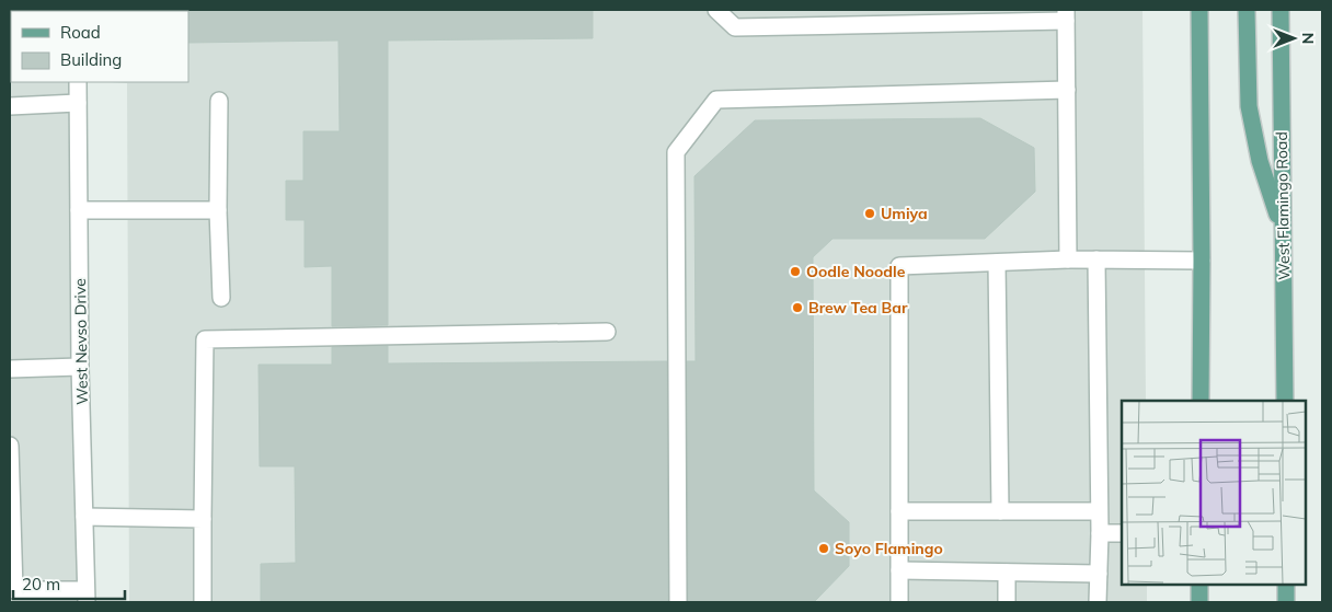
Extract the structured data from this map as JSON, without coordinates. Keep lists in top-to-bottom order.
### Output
{
  "streets": {
    "main road": ["West Flamingo Road"],
    "street": ["West Nevso Drive"]
  },
  "places": [
    "Umiya",
    "Oodle Noodle",
    "Brew Tea Bar",
    "Soyo Flamingo"
  ],
  "legend": ["Road", "Building"],
  "scale_bar": "20 m",
  "north": "right"
}
